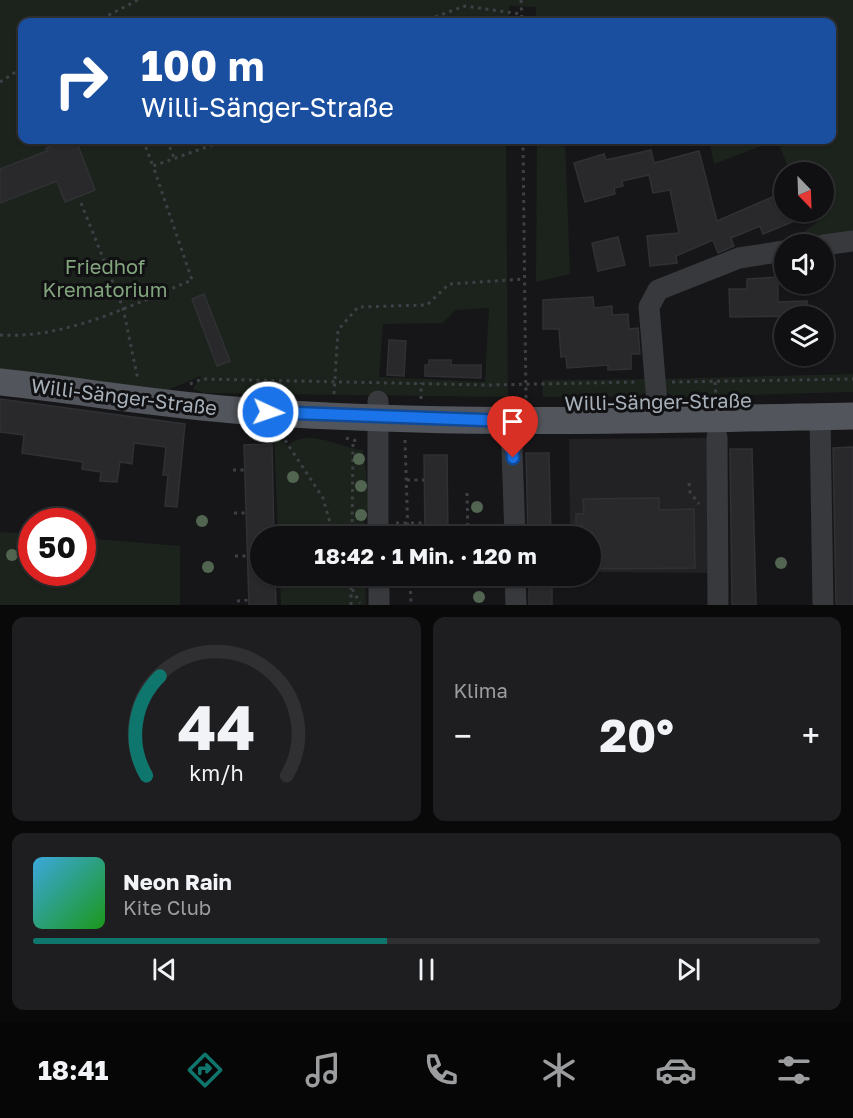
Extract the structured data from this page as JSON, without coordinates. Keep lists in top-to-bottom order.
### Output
{
  "streets": {
    "main road": ["Willi-Sänger-Straße"]
  },
  "parks": ["Friedhof Krematorium"],
  "north": "bottom right",
  "page": {
    "turn": ["100 m", "Willi-Sänger-Straße"],
    "limit": "50",
    "trip": "18:42 · 1 Min. · 120 m",
    "tile": "Klima",
    "heat": ["−", "20°", "+"],
    "song": ["Neon Rain", "Kite Club"],
    "tabs": "18:41",
    "gauge": ["44", "km/h"]
  }
}
